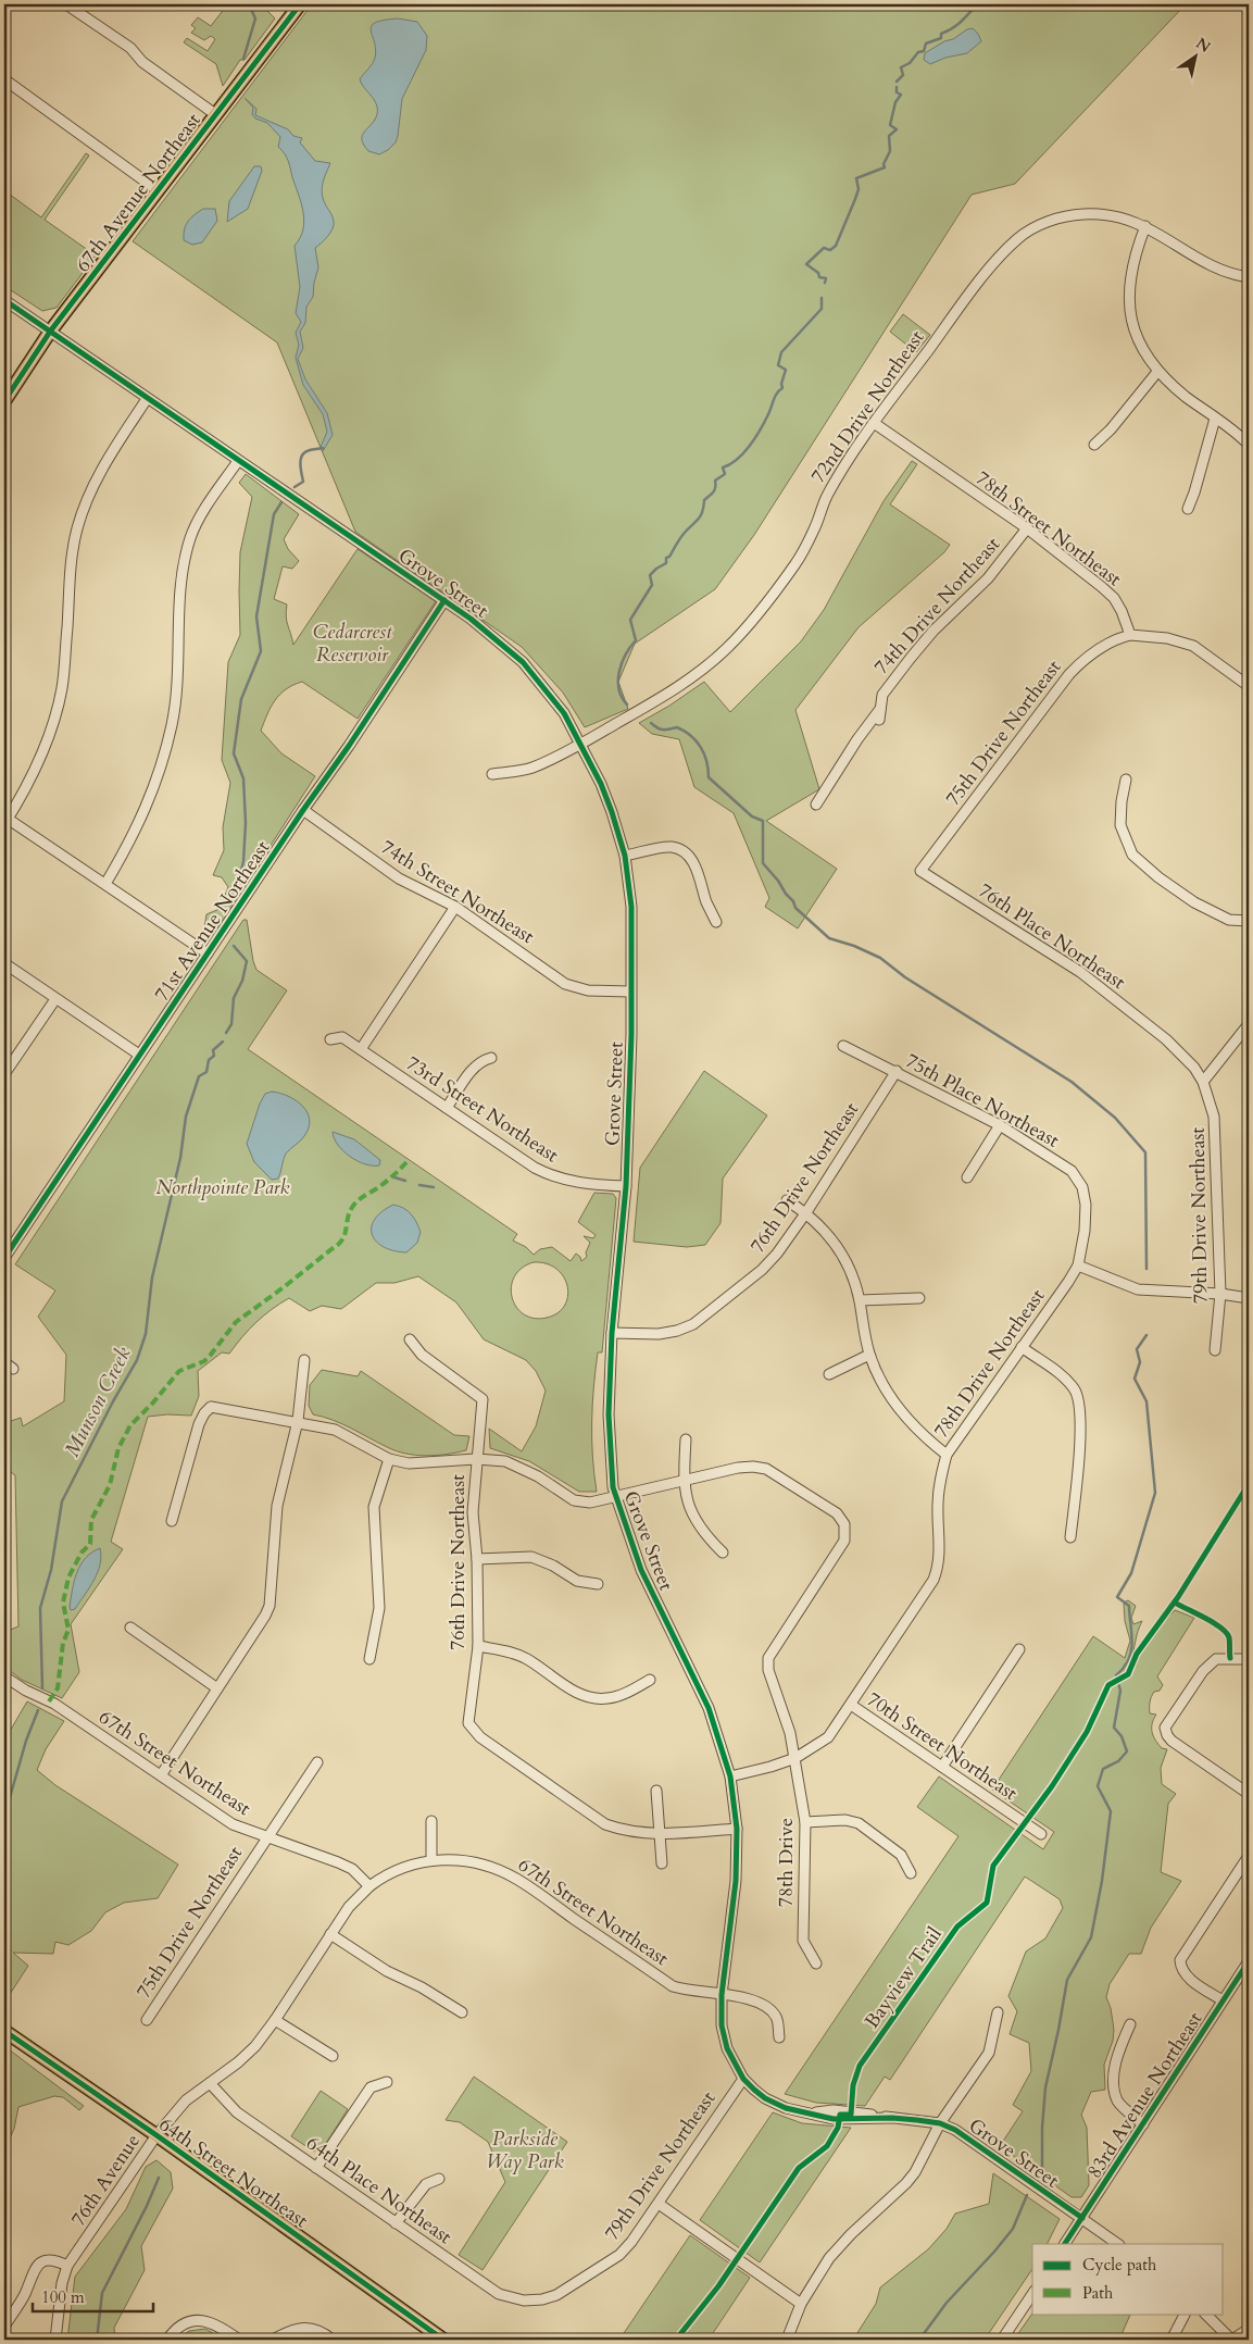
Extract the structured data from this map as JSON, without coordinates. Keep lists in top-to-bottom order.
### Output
{
  "streets": {
    "main road": ["67th Avenue Northeast", "64th Street Northeast"],
    "street": [
      "72nd Drive Northeast",
      "78th Street Northeast",
      "Grove Street",
      "74th Drive Northeast",
      "75th Drive Northeast",
      "74th Street Northeast",
      "71st Avenue Northeast",
      "76th Place Northeast",
      "75th Place Northeast",
      "73rd Street Northeast",
      "76th Drive Northeast",
      "79th Drive Northeast",
      "78th Drive Northeast",
      "70th Street Northeast",
      "67th Street Northeast",
      "78th Drive",
      "83rd Avenue Northeast",
      "76th Avenue",
      "64th Place Northeast"
    ],
    "cycle path": ["Bayview Trail"]
  },
  "crossings": [
    ["67th Avenue Northeast", "Grove Street"],
    ["72nd Drive Northeast", "78th Street Northeast"],
    ["72nd Drive Northeast", "Grove Street"],
    ["78th Street Northeast", "74th Drive Northeast"],
    ["78th Street Northeast", "75th Drive Northeast"],
    ["Grove Street", "74th Street Northeast"],
    ["Grove Street", "71st Avenue Northeast"],
    ["Grove Street", "73rd Street Northeast"],
    ["Grove Street", "76th Drive Northeast"],
    ["Grove Street", "79th Drive Northeast"],
    ["Grove Street", "78th Drive Northeast"],
    ["Grove Street", "67th Street Northeast"],
    ["Grove Street", "83rd Avenue Northeast"],
    ["75th Drive Northeast", "76th Place Northeast"],
    ["75th Drive Northeast", "67th Street Northeast"],
    ["74th Street Northeast", "71st Avenue Northeast"],
    ["76th Place Northeast", "79th Drive Northeast"],
    ["75th Place Northeast", "76th Drive Northeast"],
    ["75th Place Northeast", "78th Drive Northeast"],
    ["79th Drive Northeast", "64th Place Northeast"],
    ["78th Drive Northeast", "70th Street Northeast"],
    ["78th Drive Northeast", "78th Drive"],
    ["67th Street Northeast", "76th Avenue"],
    ["64th Street Northeast", "76th Avenue"],
    ["76th Avenue", "64th Place Northeast"]
  ],
  "water": ["Munson Creek"],
  "parks": ["Cedarcrest Reservoir", "Northpointe Park", "Parkside Way Park"],
  "legend": ["Cycle path", "Path"],
  "scale_bar": "100 m",
  "north": "top right"
}
